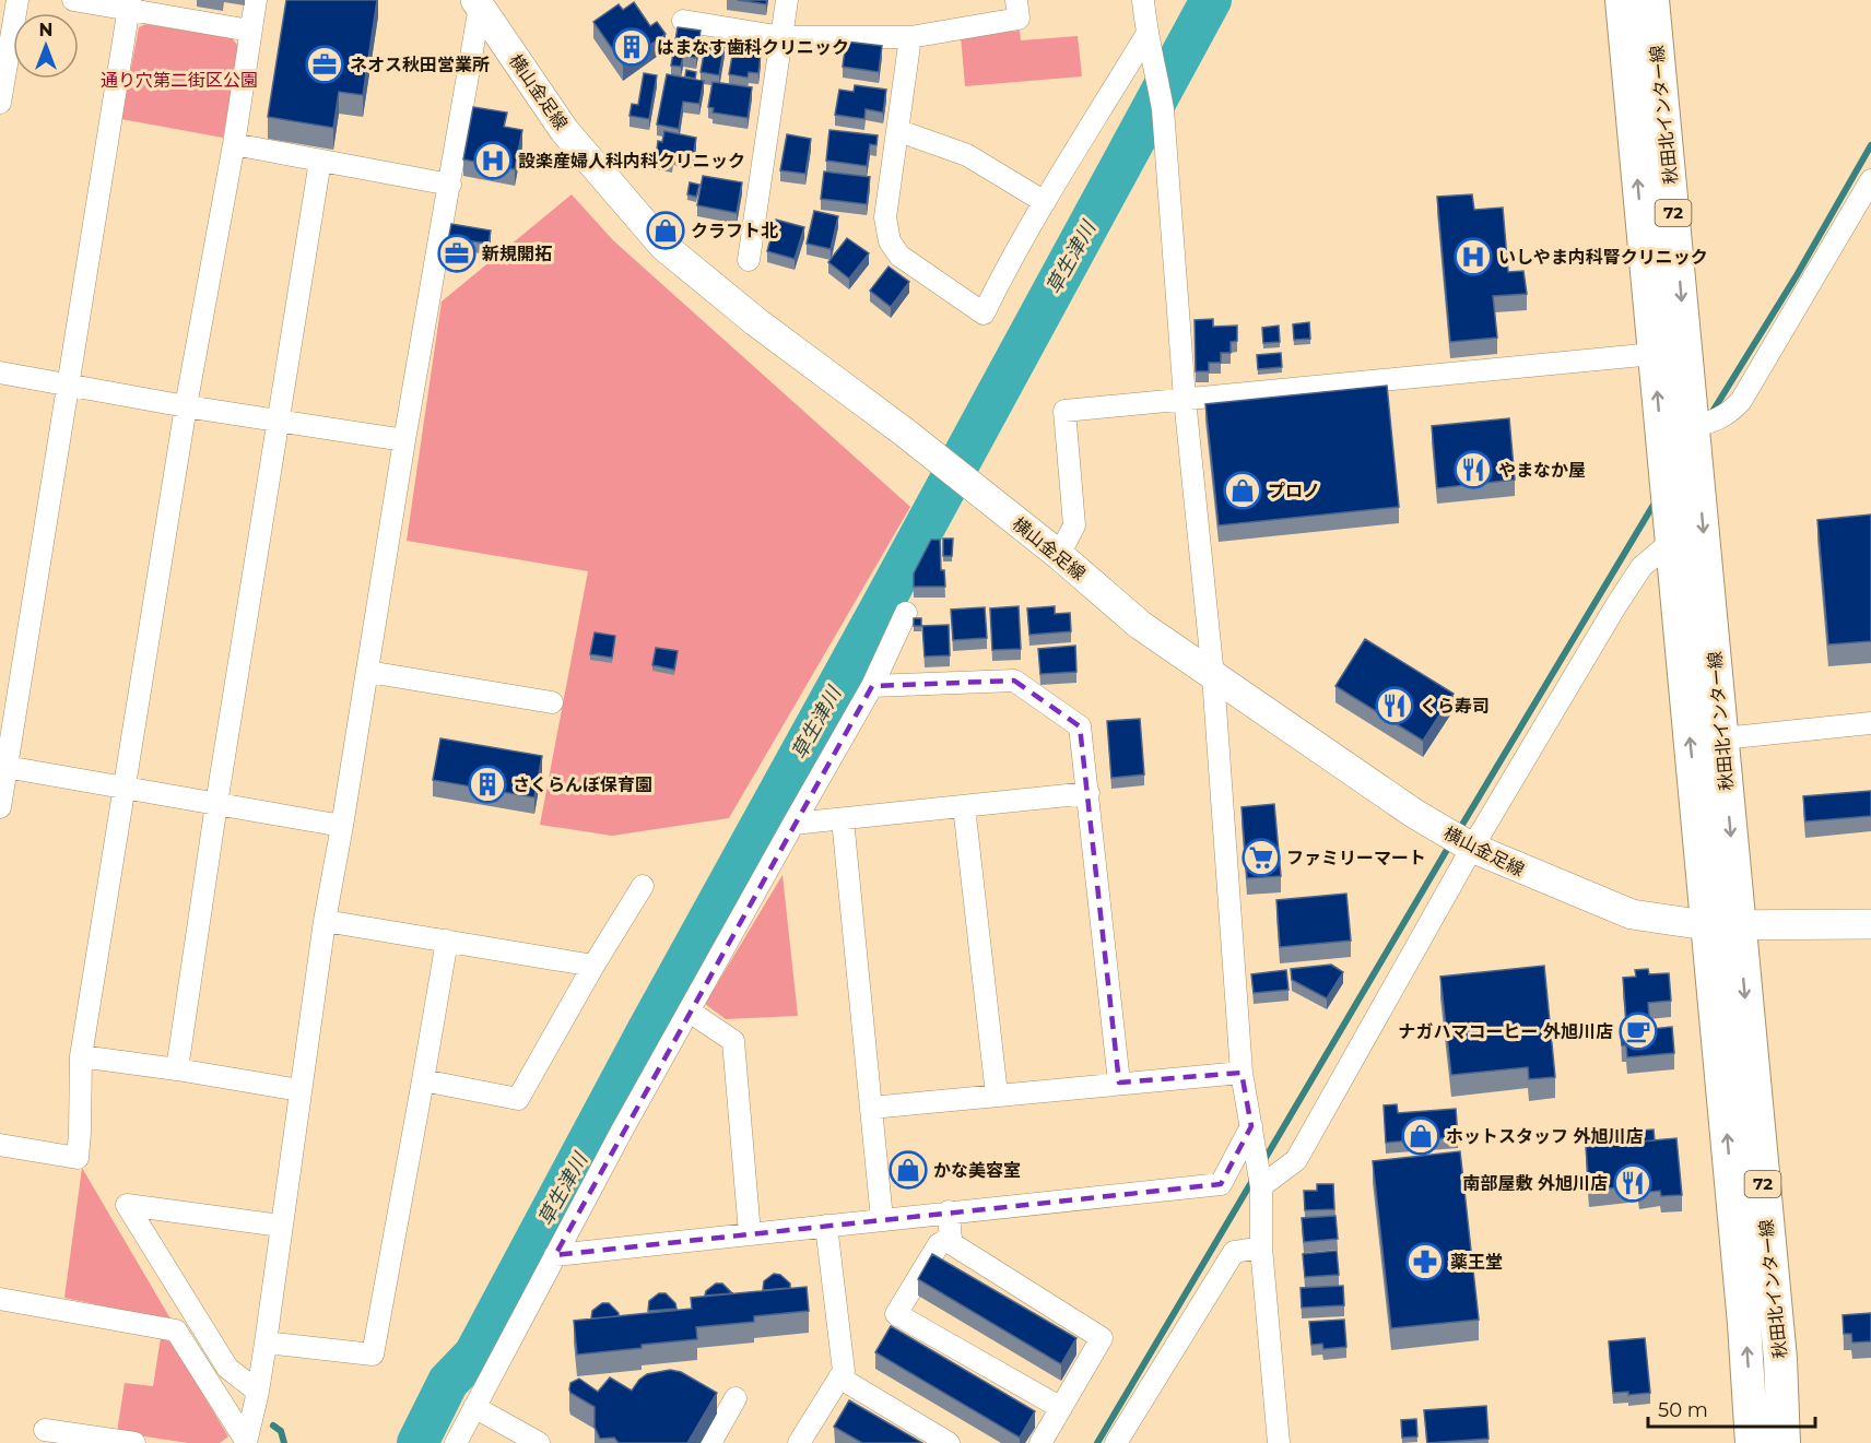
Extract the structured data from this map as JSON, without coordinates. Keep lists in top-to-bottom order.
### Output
{
  "streets": {
    "main road": ["秋田北インター線", "72"],
    "street": ["横山金足線"]
  },
  "crossings": [
    ["横山金足線", "秋田北インター線"]
  ],
  "water": ["草生津川"],
  "parks": ["通り穴第二街区公園"],
  "places": {
    "building": ["はまなす歯科クリニック", "さくらんぼ保育園"],
    "office": ["ネオス秋田営業所", "新規開拓"],
    "hospital": ["設楽産婦人科内科クリニック", "いしやま内科腎クリニック"],
    "shop": [
      "クラフト北",
      "プロノ",
      "ホットスタッフ 外旭川店",
      "かな美容室"
    ],
    "restaurant": ["やまなか屋", "くら寿司", "南部屋敷 外旭川店"],
    "supermarket": ["ファミリーマート"],
    "cafe": ["ナガハマコーヒー 外旭川店"],
    "pharmacy": ["薬王堂"]
  },
  "scale_bar": "50 m",
  "north": "top"
}
